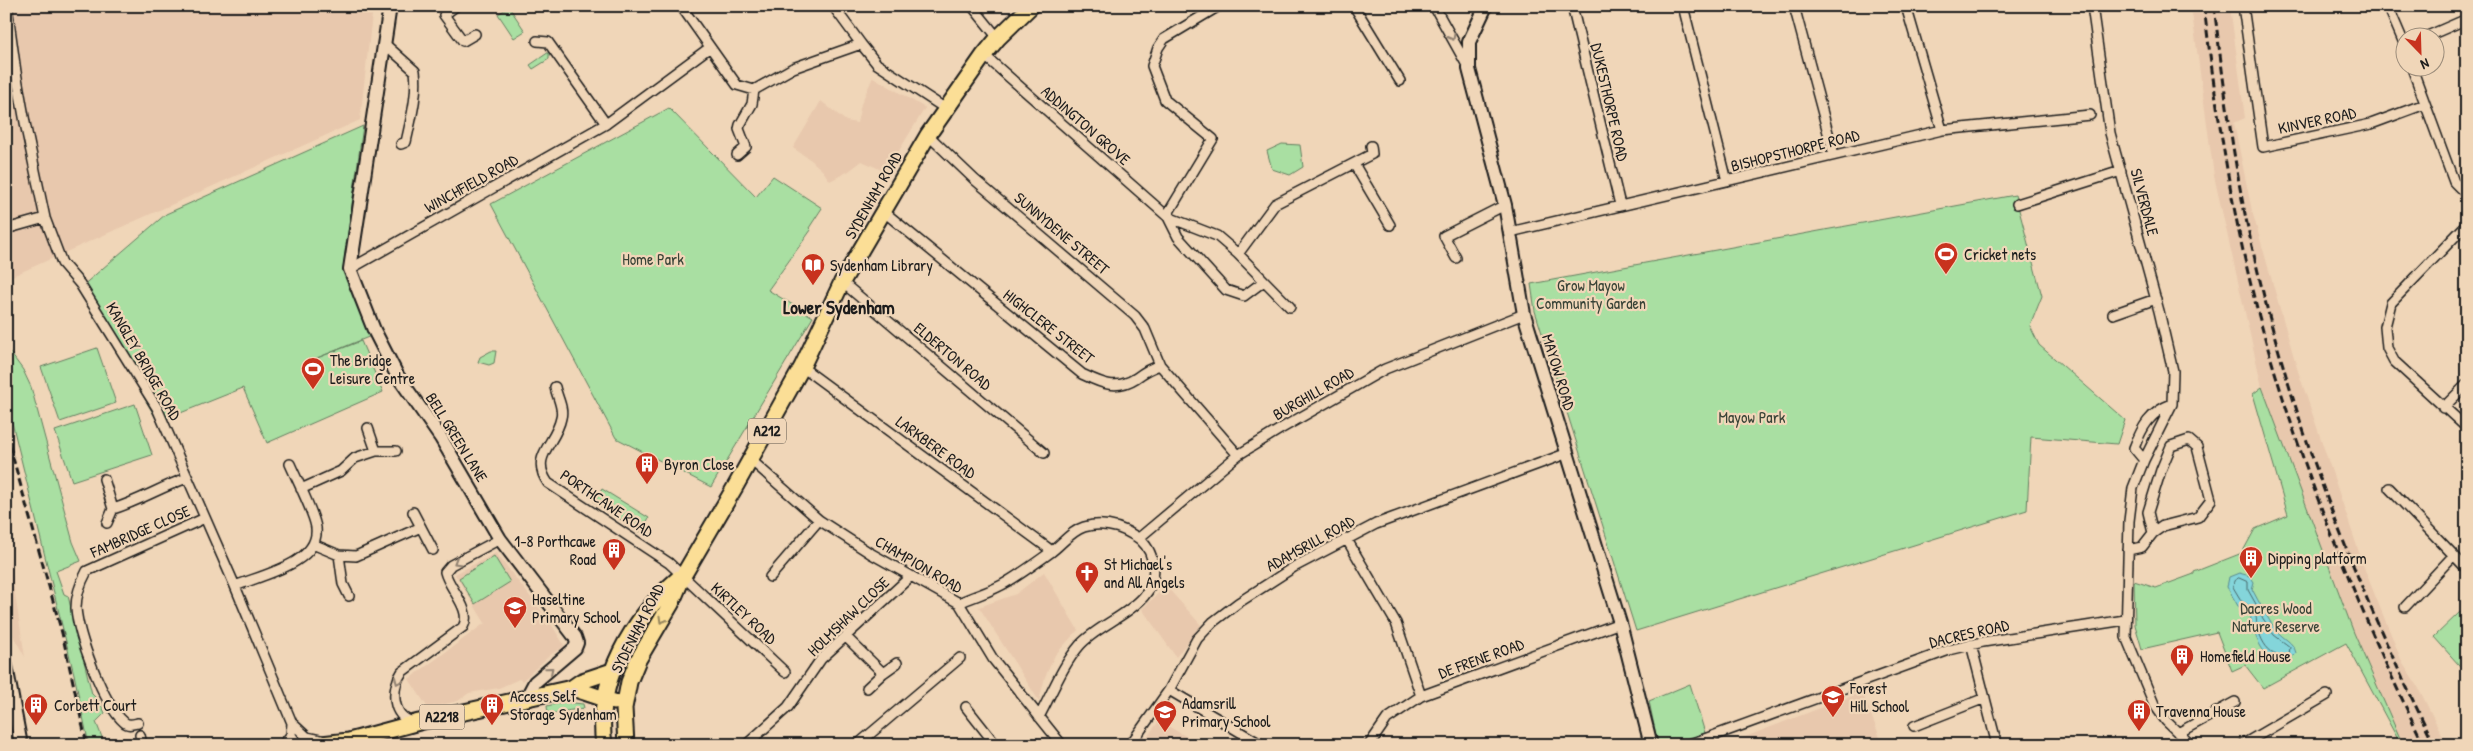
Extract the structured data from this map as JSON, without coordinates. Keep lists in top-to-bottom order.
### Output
{
  "streets": {
    "main road": ["SYDENHAM ROAD", "A212", "A2218"],
    "street": [
      "DUKESTHORPE ROAD",
      "KINVER ROAD",
      "ADDINGTON GROVE",
      "BISHOPSTHORPE ROAD",
      "WINCHFIELD ROAD",
      "SILVERDALE",
      "SUNNYDENE STREET",
      "HIGHCLERE STREET",
      "ELDERTON ROAD",
      "KANGLEY BRIDGE ROAD",
      "MAYOW ROAD",
      "BURGHILL ROAD",
      "BELL GREEN LANE",
      "LARKBERE ROAD",
      "PORTHCAWE ROAD",
      "FAMBRIDGE CLOSE",
      "ADAMSRILL ROAD",
      "CHAMPION ROAD",
      "KIRTLEY ROAD",
      "HOLMSHAW CLOSE",
      "DACRES ROAD",
      "DE FRENE ROAD"
    ]
  },
  "crossings": [
    ["DUKESTHORPE ROAD", "BISHOPSTHORPE ROAD"],
    ["ADDINGTON GROVE", "SYDENHAM ROAD"],
    ["BISHOPSTHORPE ROAD", "MAYOW ROAD"],
    ["WINCHFIELD ROAD", "BELL GREEN LANE"],
    ["SYDENHAM ROAD", "SUNNYDENE STREET"],
    ["SYDENHAM ROAD", "HIGHCLERE STREET"],
    ["SYDENHAM ROAD", "ELDERTON ROAD"],
    ["SYDENHAM ROAD", "A212"],
    ["SYDENHAM ROAD", "LARKBERE ROAD"],
    ["SYDENHAM ROAD", "PORTHCAWE ROAD"],
    ["SYDENHAM ROAD", "CHAMPION ROAD"],
    ["SYDENHAM ROAD", "KIRTLEY ROAD"],
    ["SYDENHAM ROAD", "A2218"],
    ["SILVERDALE", "DACRES ROAD"],
    ["SUNNYDENE STREET", "HIGHCLERE STREET"],
    ["KANGLEY BRIDGE ROAD", "FAMBRIDGE CLOSE"],
    ["MAYOW ROAD", "BURGHILL ROAD"],
    ["MAYOW ROAD", "ADAMSRILL ROAD"],
    ["MAYOW ROAD", "DE FRENE ROAD"],
    ["A212", "A2218"],
    ["BELL GREEN LANE", "A2218"],
    ["PORTHCAWE ROAD", "KIRTLEY ROAD"],
    ["CHAMPION ROAD", "HOLMSHAW CLOSE"]
  ],
  "districts": ["Lower Sydenham"],
  "parks": [
    "Home Park",
    "Grow Mayow Community Garden",
    "Mayow Park",
    "Dacres Wood Nature Reserve"
  ],
  "places": {
    "sports": ["Cricket nets", "The Bridge Leisure Centre"],
    "library": ["Sydenham Library"],
    "building": [
      "Byron Close",
      "1-8 Porthcawe Road",
      "Dipping platform",
      "Homefield House",
      "Corbett Court",
      "Access Self Storage Sydenham",
      "Travenna House"
    ],
    "church": ["St Michael's and All Angels"],
    "school or university": ["Haseltine Primary School", "Forest Hill School", "Adamsrill Primary School"]
  },
  "north": "bottom right"
}
